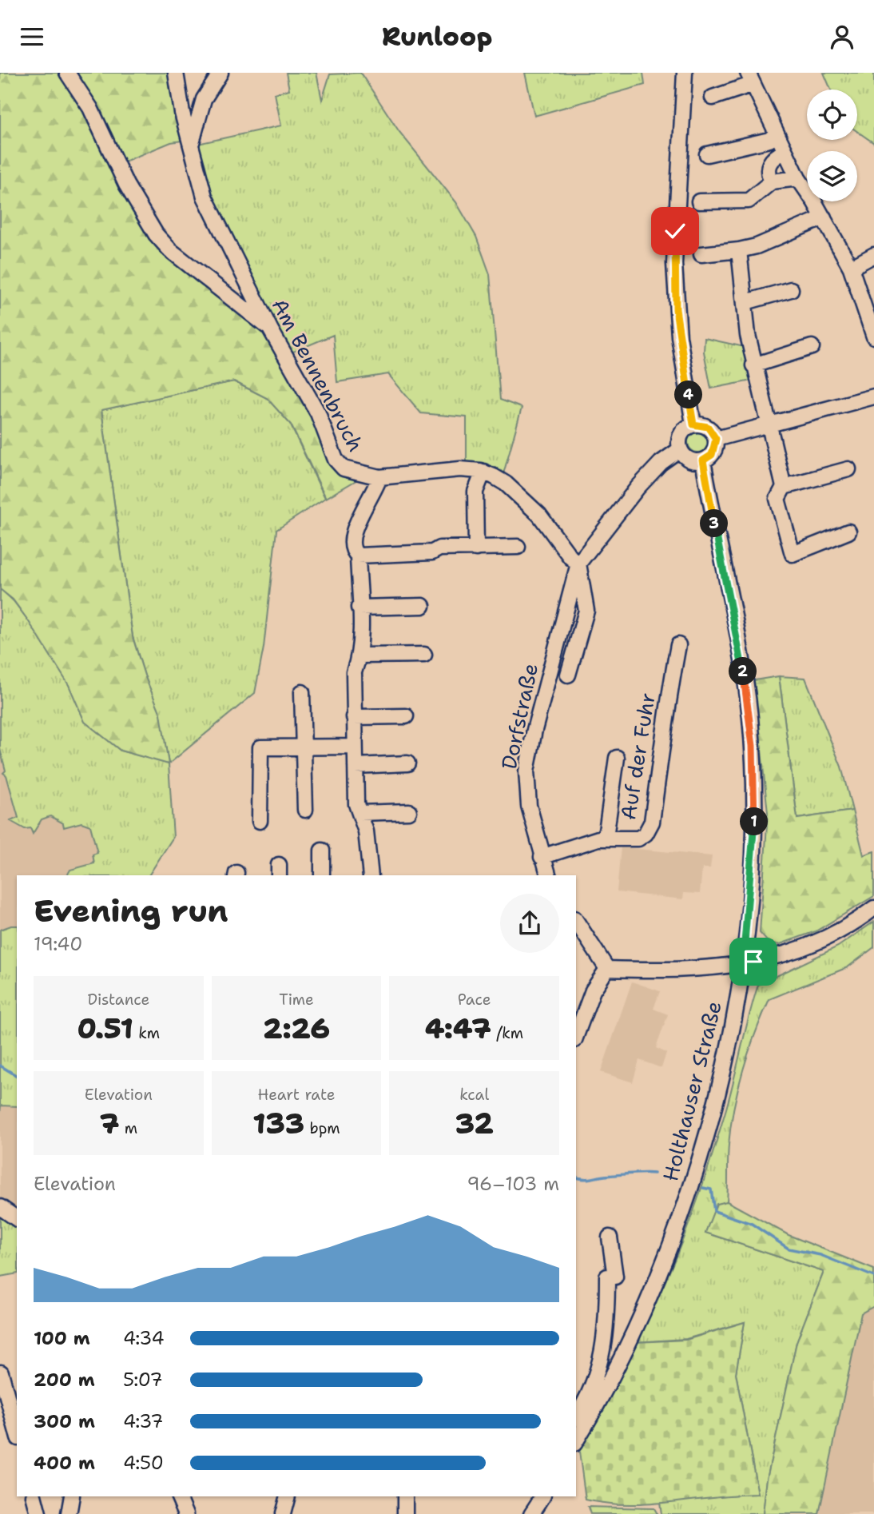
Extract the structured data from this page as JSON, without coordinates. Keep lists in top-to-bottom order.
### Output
{
  "streets": {
    "street": [
      "Am Bennenbruch",
      "Dorfstraße",
      "Auf der Fuhr",
      "Holthauser Straße"
    ]
  },
  "crossings": [
    ["Am Bennenbruch", "Dorfstraße"],
    ["Dorfstraße", "Auf der Fuhr"],
    ["Dorfstraße", "Holthauser Straße"]
  ],
  "page": {
    "header": "Runloop",
    "pins": [
      "4",
      "3",
      "2",
      "1"
    ],
    "heading": ["Evening run", "19:40"],
    "stats": [
      ["Distance", "0.51 km"],
      ["Time", "2:26"],
      ["Pace", "4:47 /km"],
      ["Elevation", "7 m"],
      ["Heart rate", "133 bpm"],
      ["kcal", "32"]
    ],
    "chart": ["Elevation", "96–103 m"],
    "list": [
      {
        "name": "100 m",
        "note": "4:34"
      },
      {
        "name": "200 m",
        "note": "5:07"
      },
      {
        "name": "300 m",
        "note": "4:37"
      },
      {
        "name": "400 m",
        "note": "4:50"
      }
    ]
  }
}
